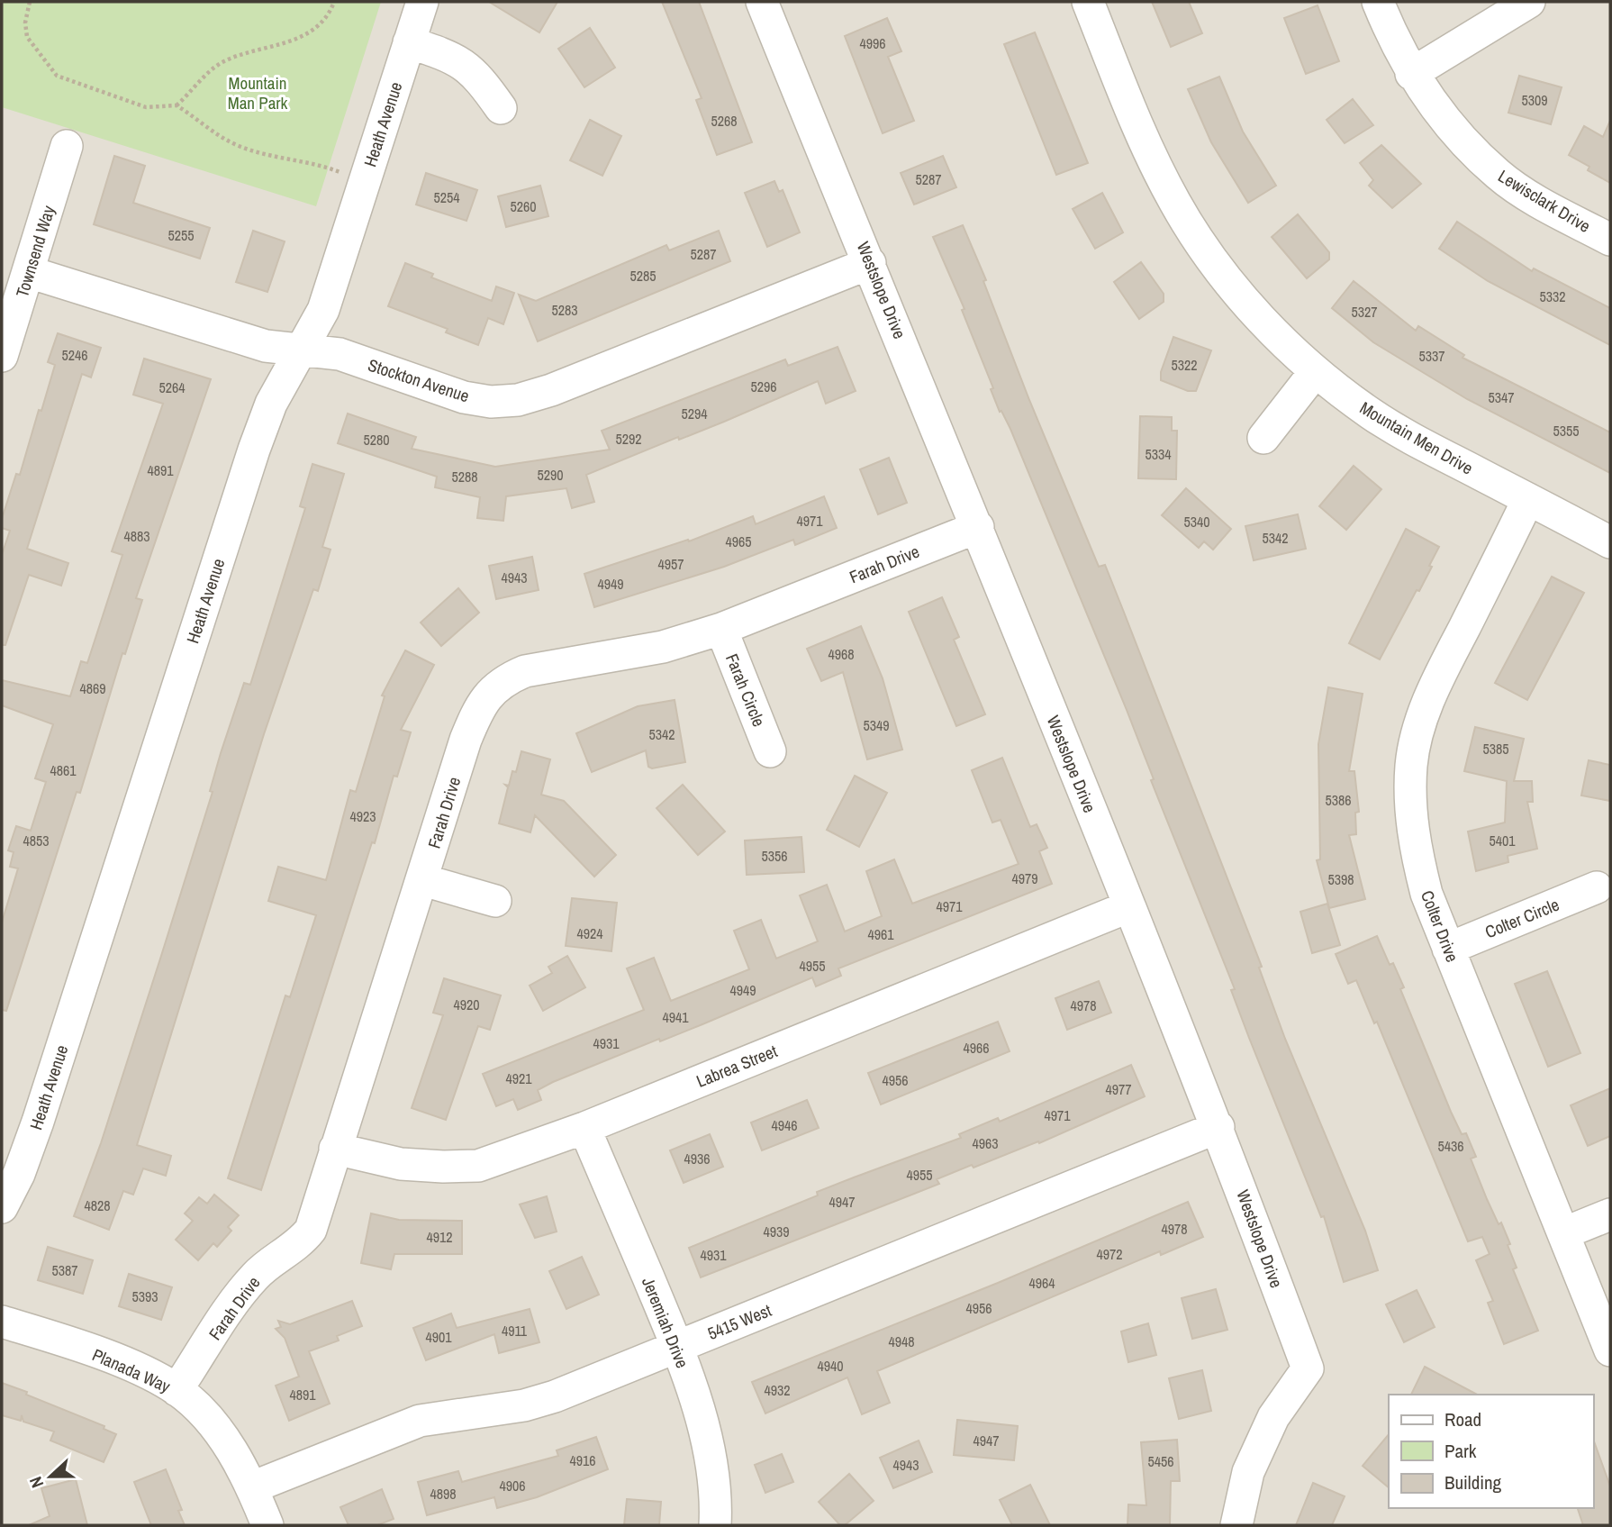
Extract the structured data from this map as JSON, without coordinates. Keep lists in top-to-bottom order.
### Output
{
  "streets": {
    "street": [
      "Heath Avenue",
      "Lewisclark Drive",
      "Townsend Way",
      "Westslope Drive",
      "Stockton Avenue",
      "Mountain Men Drive",
      "Farah Drive",
      "Farah Circle",
      "Colter Circle",
      "Colter Drive",
      "Labrea Street",
      "5415 West",
      "Jeremiah Drive",
      "Planada Way"
    ]
  },
  "crossings": [
    ["Heath Avenue", "Stockton Avenue"],
    ["Townsend Way", "Stockton Avenue"],
    ["Westslope Drive", "Stockton Avenue"],
    ["Westslope Drive", "Farah Drive"],
    ["Westslope Drive", "Labrea Street"],
    ["Westslope Drive", "5415 West"],
    ["Mountain Men Drive", "Colter Drive"],
    ["Farah Drive", "Farah Circle"],
    ["Farah Drive", "Labrea Street"],
    ["Farah Drive", "Planada Way"],
    ["Colter Circle", "Colter Drive"],
    ["Labrea Street", "Jeremiah Drive"],
    ["5415 West", "Jeremiah Drive"],
    ["5415 West", "Planada Way"]
  ],
  "parks": ["Mountain Man Park"],
  "house_numbers": [
    "4996",
    "5309",
    "5268",
    "5287",
    "5254",
    "5260",
    "5255",
    "5287",
    "5285",
    "5332",
    "5283",
    "5327",
    "5246",
    "5337",
    "5322",
    "5296",
    "5264",
    "5347",
    "5294",
    "5355",
    "5292",
    "5280",
    "5334",
    "4891",
    "5290",
    "5288",
    "4971",
    "5340",
    "4883",
    "5342",
    "4965",
    "4957",
    "4943",
    "4949",
    "4968",
    "4869",
    "5349",
    "5342",
    "5385",
    "4861",
    "5386",
    "4923",
    "4853",
    "5401",
    "5356",
    "4979",
    "5398",
    "4971",
    "4924",
    "4961",
    "4955",
    "4949",
    "4920",
    "4978",
    "4941",
    "4931",
    "4966",
    "4921",
    "4956",
    "4977",
    "4971",
    "4946",
    "4963",
    "5436",
    "4936",
    "4955",
    "4947",
    "4828",
    "4978",
    "4939",
    "4912",
    "4972",
    "4931",
    "5387",
    "4964",
    "5393",
    "4956",
    "4911",
    "4901",
    "4948",
    "4940",
    "4932",
    "4891",
    "4947",
    "4916",
    "5456",
    "4943",
    "4906",
    "4898"
  ],
  "legend": ["Road", "Park", "Building"],
  "north": "left"
}
